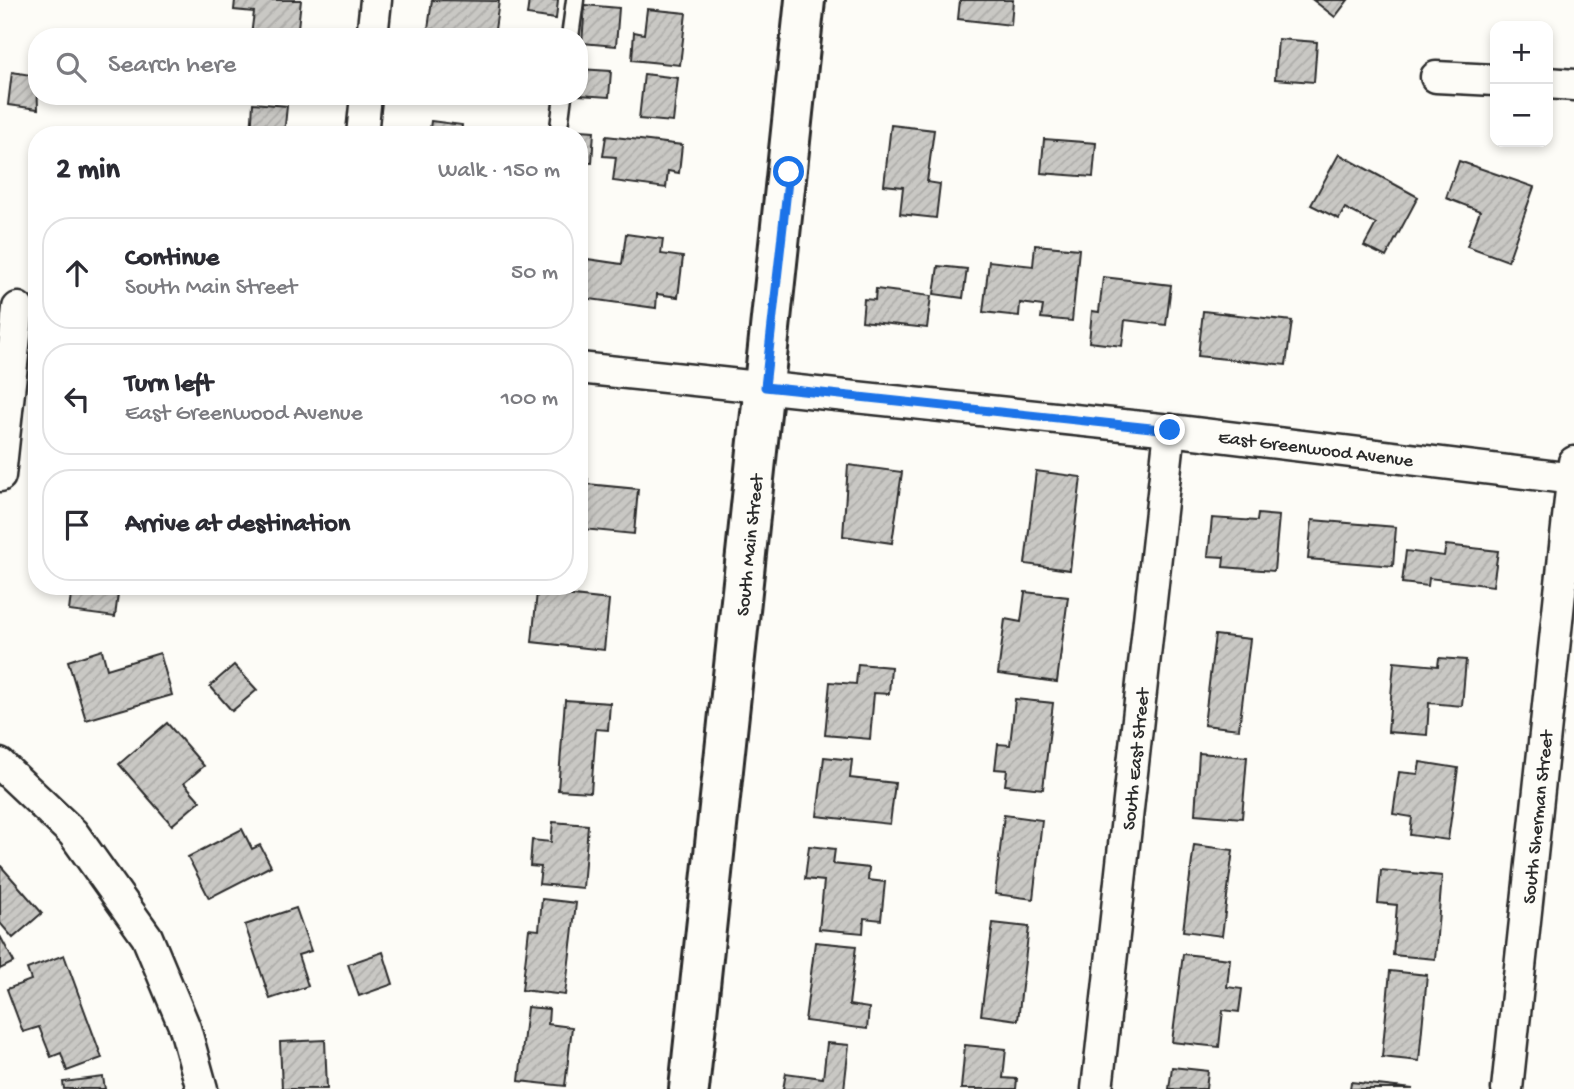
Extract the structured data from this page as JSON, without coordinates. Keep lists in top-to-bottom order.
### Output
{
  "streets": {
    "street": [
      "East Greenwood Avenue",
      "South Main Street",
      "South East Street",
      "South Sherman Street"
    ]
  },
  "crossings": [
    ["East Greenwood Avenue", "South Main Street"],
    ["East Greenwood Avenue", "South East Street"],
    ["East Greenwood Avenue", "South Sherman Street"]
  ],
  "page": {
    "map_buttons": ["+", "−"],
    "search": "Search here",
    "heading": ["2 min", "Walk · 150 m"],
    "list": [
      ["Continue", "South Main Street", "50 m"],
      ["Turn left", "East Greenwood Avenue", "100 m"],
      "Arrive at destination"
    ]
  }
}
